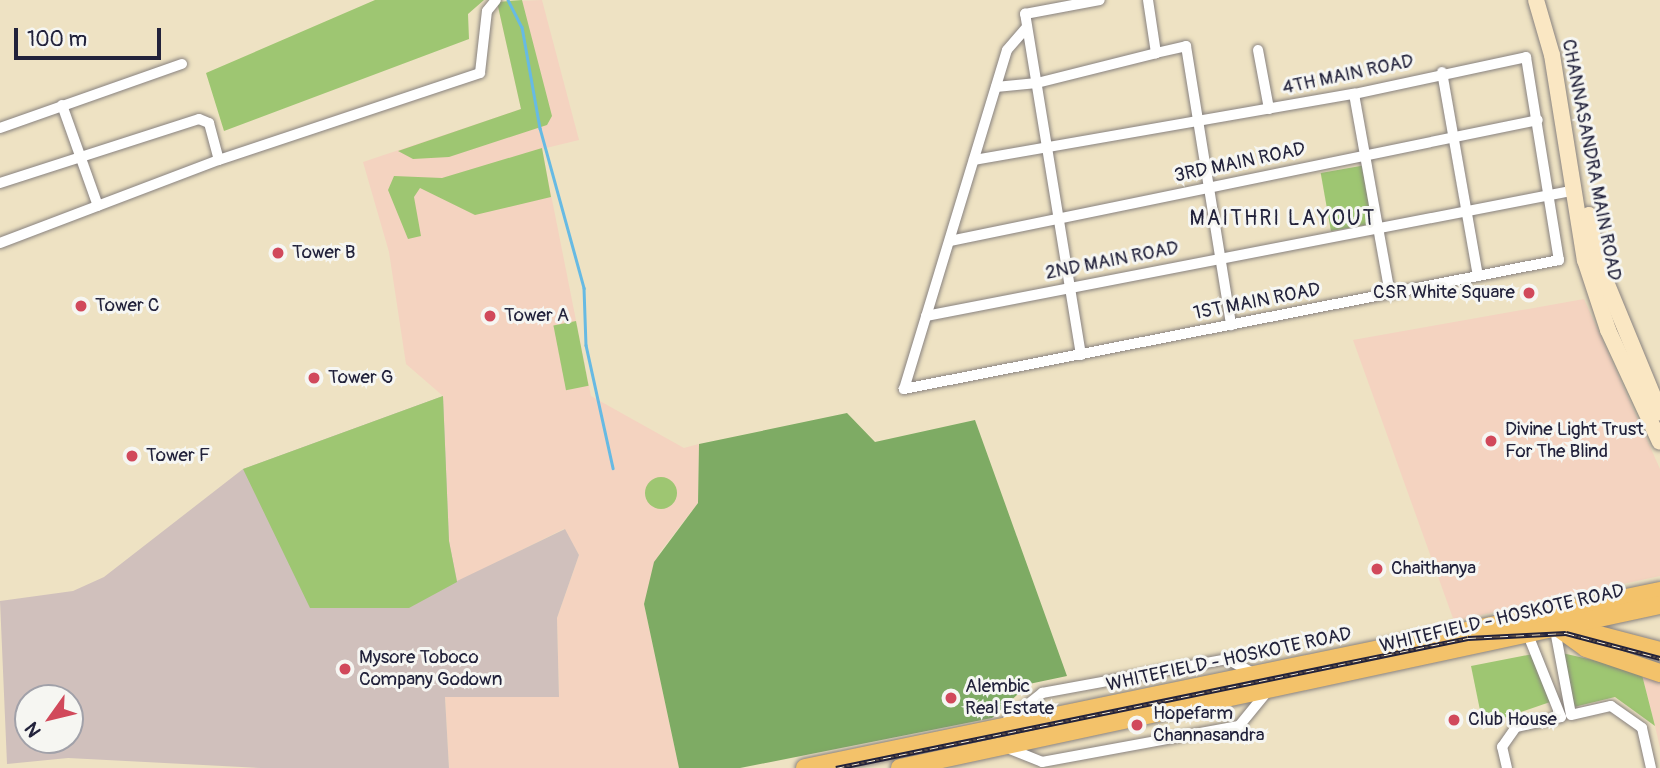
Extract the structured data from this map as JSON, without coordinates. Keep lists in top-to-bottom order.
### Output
{
  "streets": {
    "main road": ["CHANNASANDRA MAIN ROAD", "WHITEFIELD - HOSKOTE ROAD"],
    "street": [
      "4TH MAIN ROAD",
      "3RD MAIN ROAD",
      "2ND MAIN ROAD",
      "1ST MAIN ROAD"
    ]
  },
  "crossings": [
    ["4TH MAIN ROAD", "3RD MAIN ROAD"],
    ["4TH MAIN ROAD", "2ND MAIN ROAD"],
    ["4TH MAIN ROAD", "1ST MAIN ROAD"],
    ["CHANNASANDRA MAIN ROAD", "2ND MAIN ROAD"],
    ["2ND MAIN ROAD", "1ST MAIN ROAD"]
  ],
  "districts": ["MAITHRI LAYOUT"],
  "places": [
    "Tower B",
    "CSR White Square",
    "Tower C",
    "Tower A",
    "Tower G",
    "Divine Light Trust For The Blind",
    "Tower F",
    "Chaithanya",
    "Mysore Toboco Company Godown",
    "Alembic Real Estate",
    "Club House",
    "Hopefarm Channasandra"
  ],
  "scale_bar": "100 m",
  "north": "bottom left"
}
